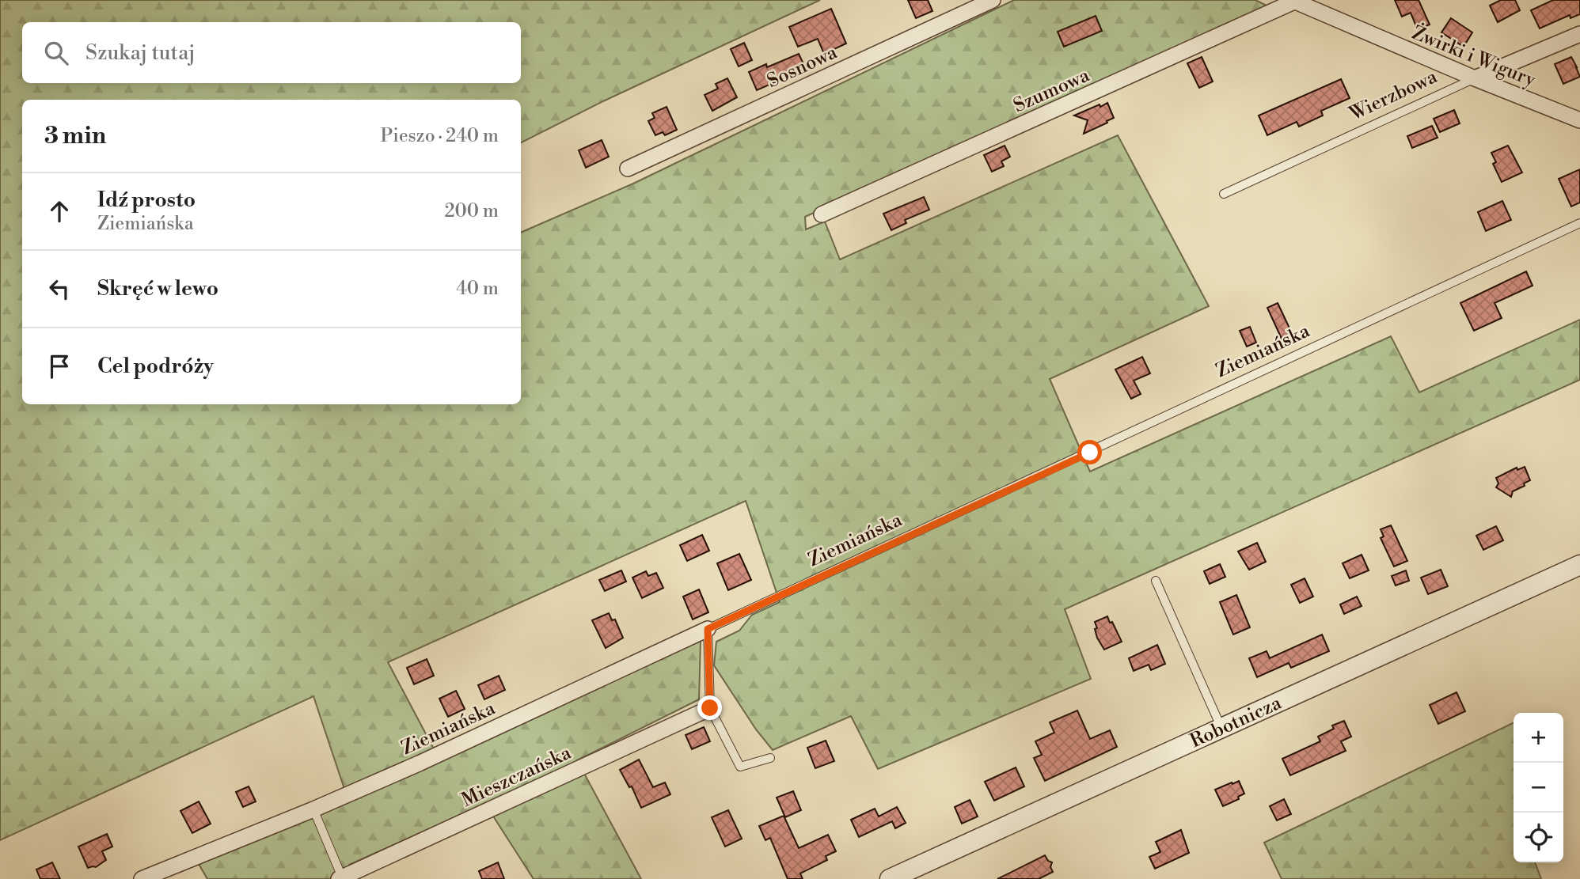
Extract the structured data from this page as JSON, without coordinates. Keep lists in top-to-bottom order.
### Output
{
  "streets": {
    "street": [
      "Żwirki i Wigury",
      "Sosnowa",
      "Szumowa",
      "Wierzbowa",
      "Ziemiańska",
      "Robotnicza",
      "Mieszczańska"
    ]
  },
  "crossings": [
    ["Żwirki i Wigury", "Szumowa"],
    ["Żwirki i Wigury", "Wierzbowa"]
  ],
  "page": {
    "search": "Szukaj tutaj",
    "heading": ["3 min", "Pieszo · 240 m"],
    "list": [
      ["Idź prosto", "Ziemiańska", "200 m"],
      ["Skręć w lewo", "40 m"],
      "Cel podróży"
    ],
    "map_buttons": ["+", "−"]
  }
}
